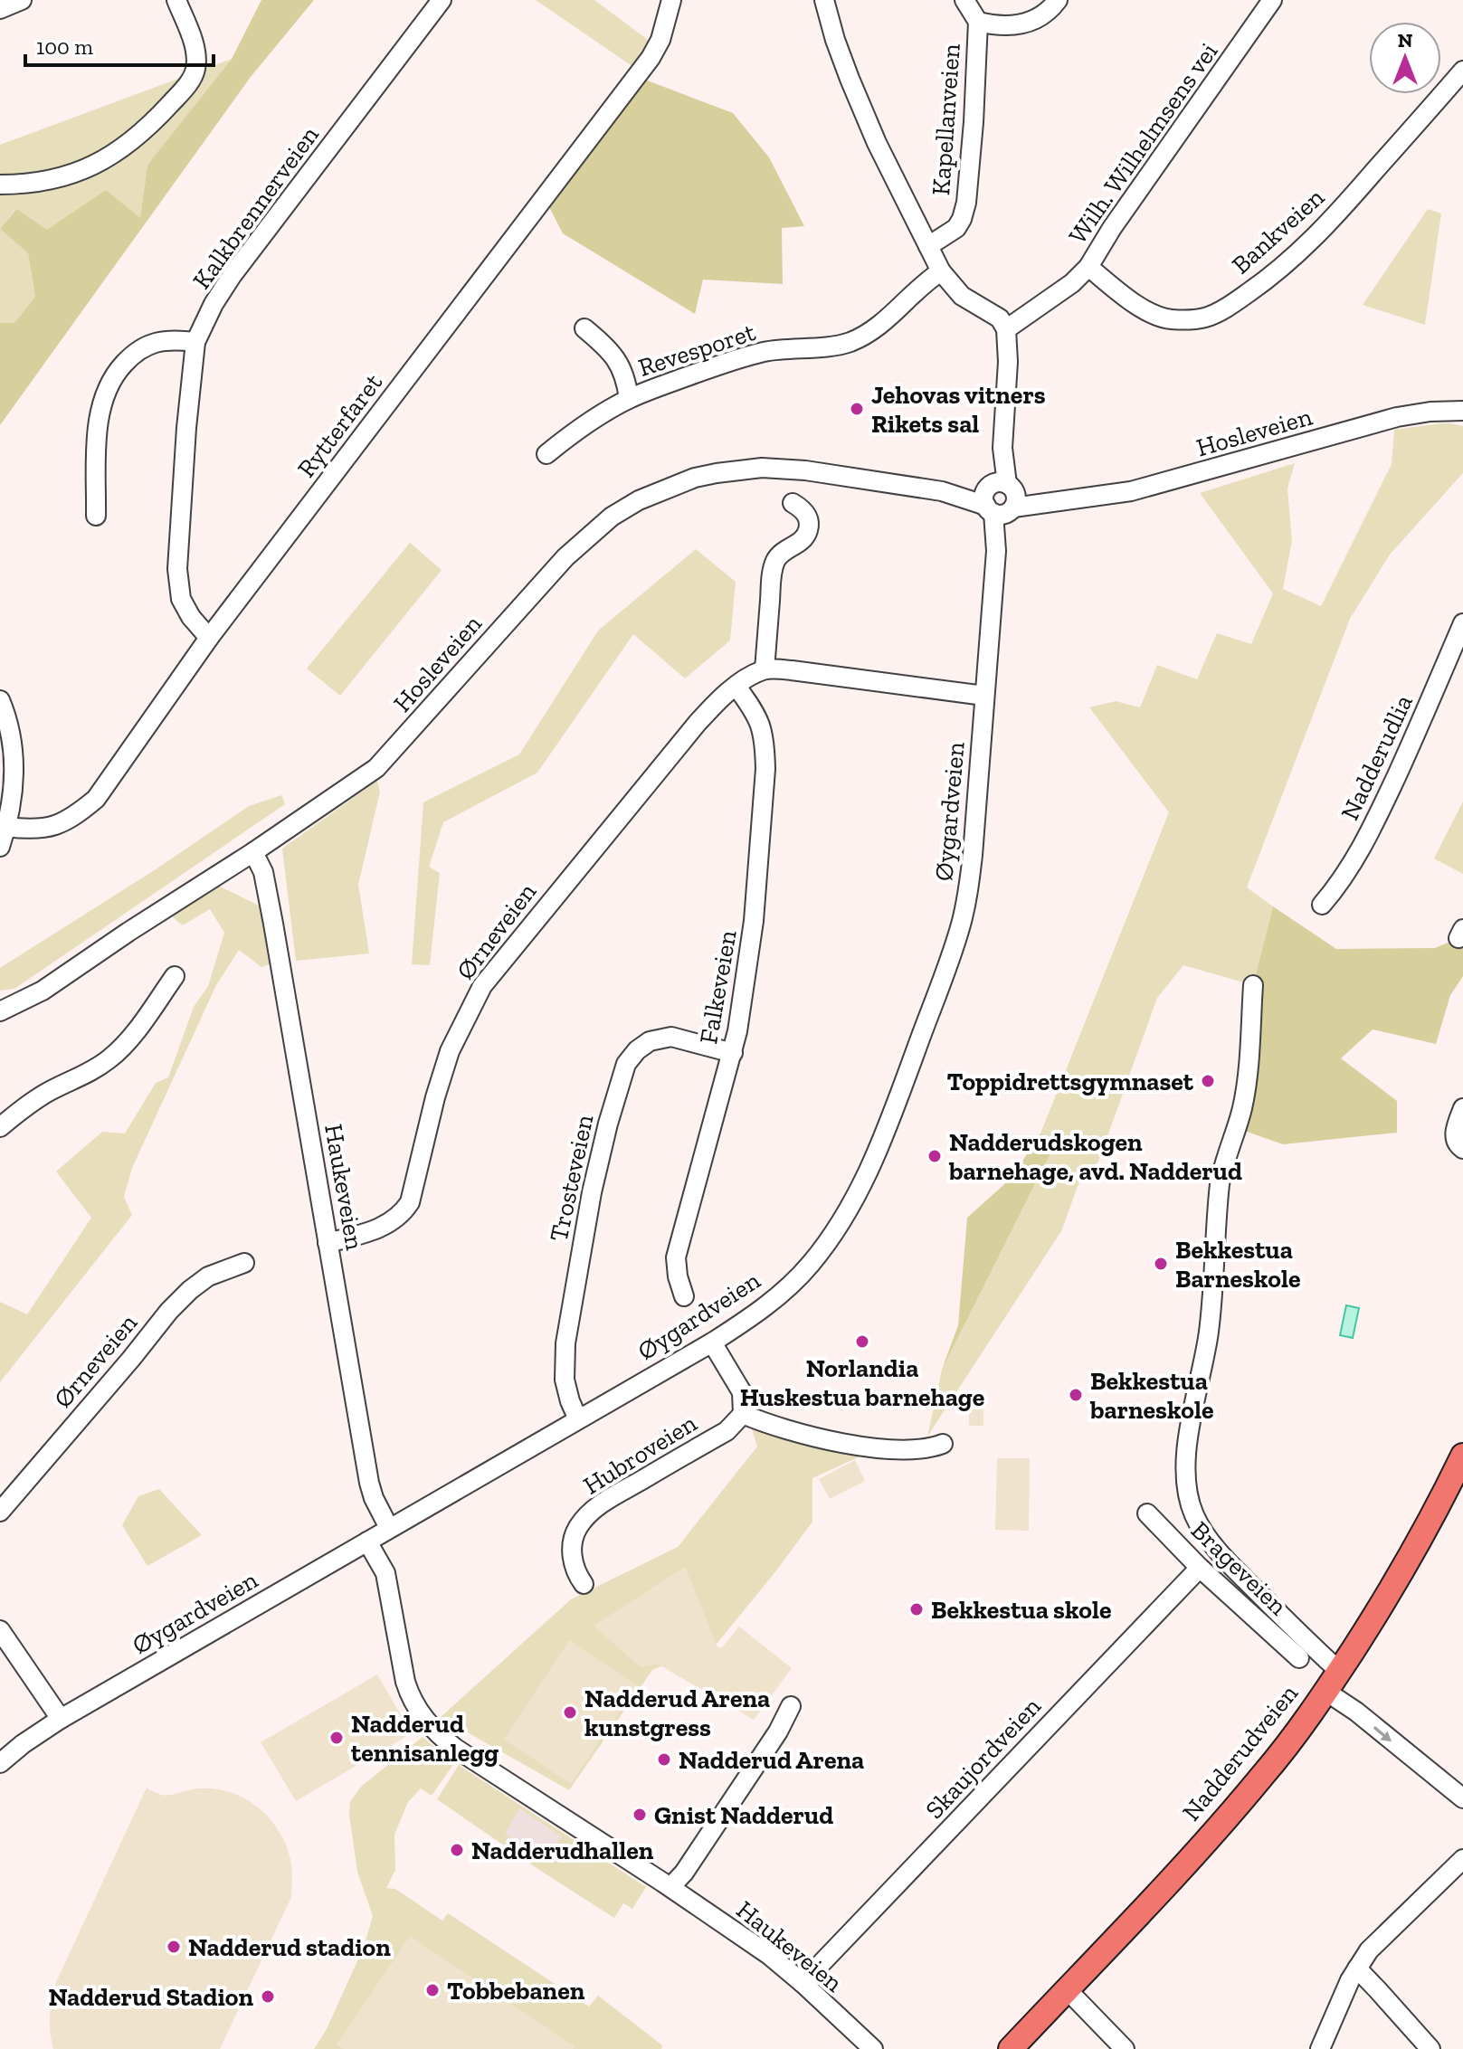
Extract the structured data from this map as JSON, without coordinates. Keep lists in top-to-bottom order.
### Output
{
  "streets": {
    "main road": ["Nadderudveien"],
    "street": [
      "Kapellanveien",
      "Wilh. Wilhelmsens vei",
      "Kalkbrennerveien",
      "Bankveien",
      "Revesporet",
      "Rytterfaret",
      "Hosleveien",
      "Nadderudlia",
      "Øygardveien",
      "Ørneveien",
      "Falkeveien",
      "Trosteveien",
      "Haukeveien",
      "Hubroveien",
      "Brageveien",
      "Skaujordveien"
    ]
  },
  "crossings": [
    ["Wilh. Wilhelmsens vei", "Bankveien"],
    ["Wilh. Wilhelmsens vei", "Øygardveien"],
    ["Kalkbrennerveien", "Rytterfaret"],
    ["Hosleveien", "Øygardveien"],
    ["Hosleveien", "Haukeveien"],
    ["Øygardveien", "Trosteveien"],
    ["Øygardveien", "Haukeveien"],
    ["Ørneveien", "Falkeveien"],
    ["Ørneveien", "Haukeveien"],
    ["Falkeveien", "Trosteveien"],
    ["Haukeveien", "Skaujordveien"],
    ["Brageveien", "Skaujordveien"]
  ],
  "places": [
    "Jehovas vitners Rikets sal",
    "Toppidrettsgymnaset",
    "Nadderudskogen barnehage, avd. Nadderud",
    "Bekkestua Barneskole",
    "Norlandia Huskestua barnehage",
    "Bekkestua barneskole",
    "Bekkestua skole",
    "Nadderud Arena kunstgress",
    "Nadderud tennisanlegg",
    "Nadderud Arena",
    "Gnist Nadderud",
    "Nadderudhallen",
    "Nadderud stadion",
    "Tobbebanen",
    "Nadderud Stadion"
  ],
  "scale_bar": "100 m",
  "north": "top"
}
